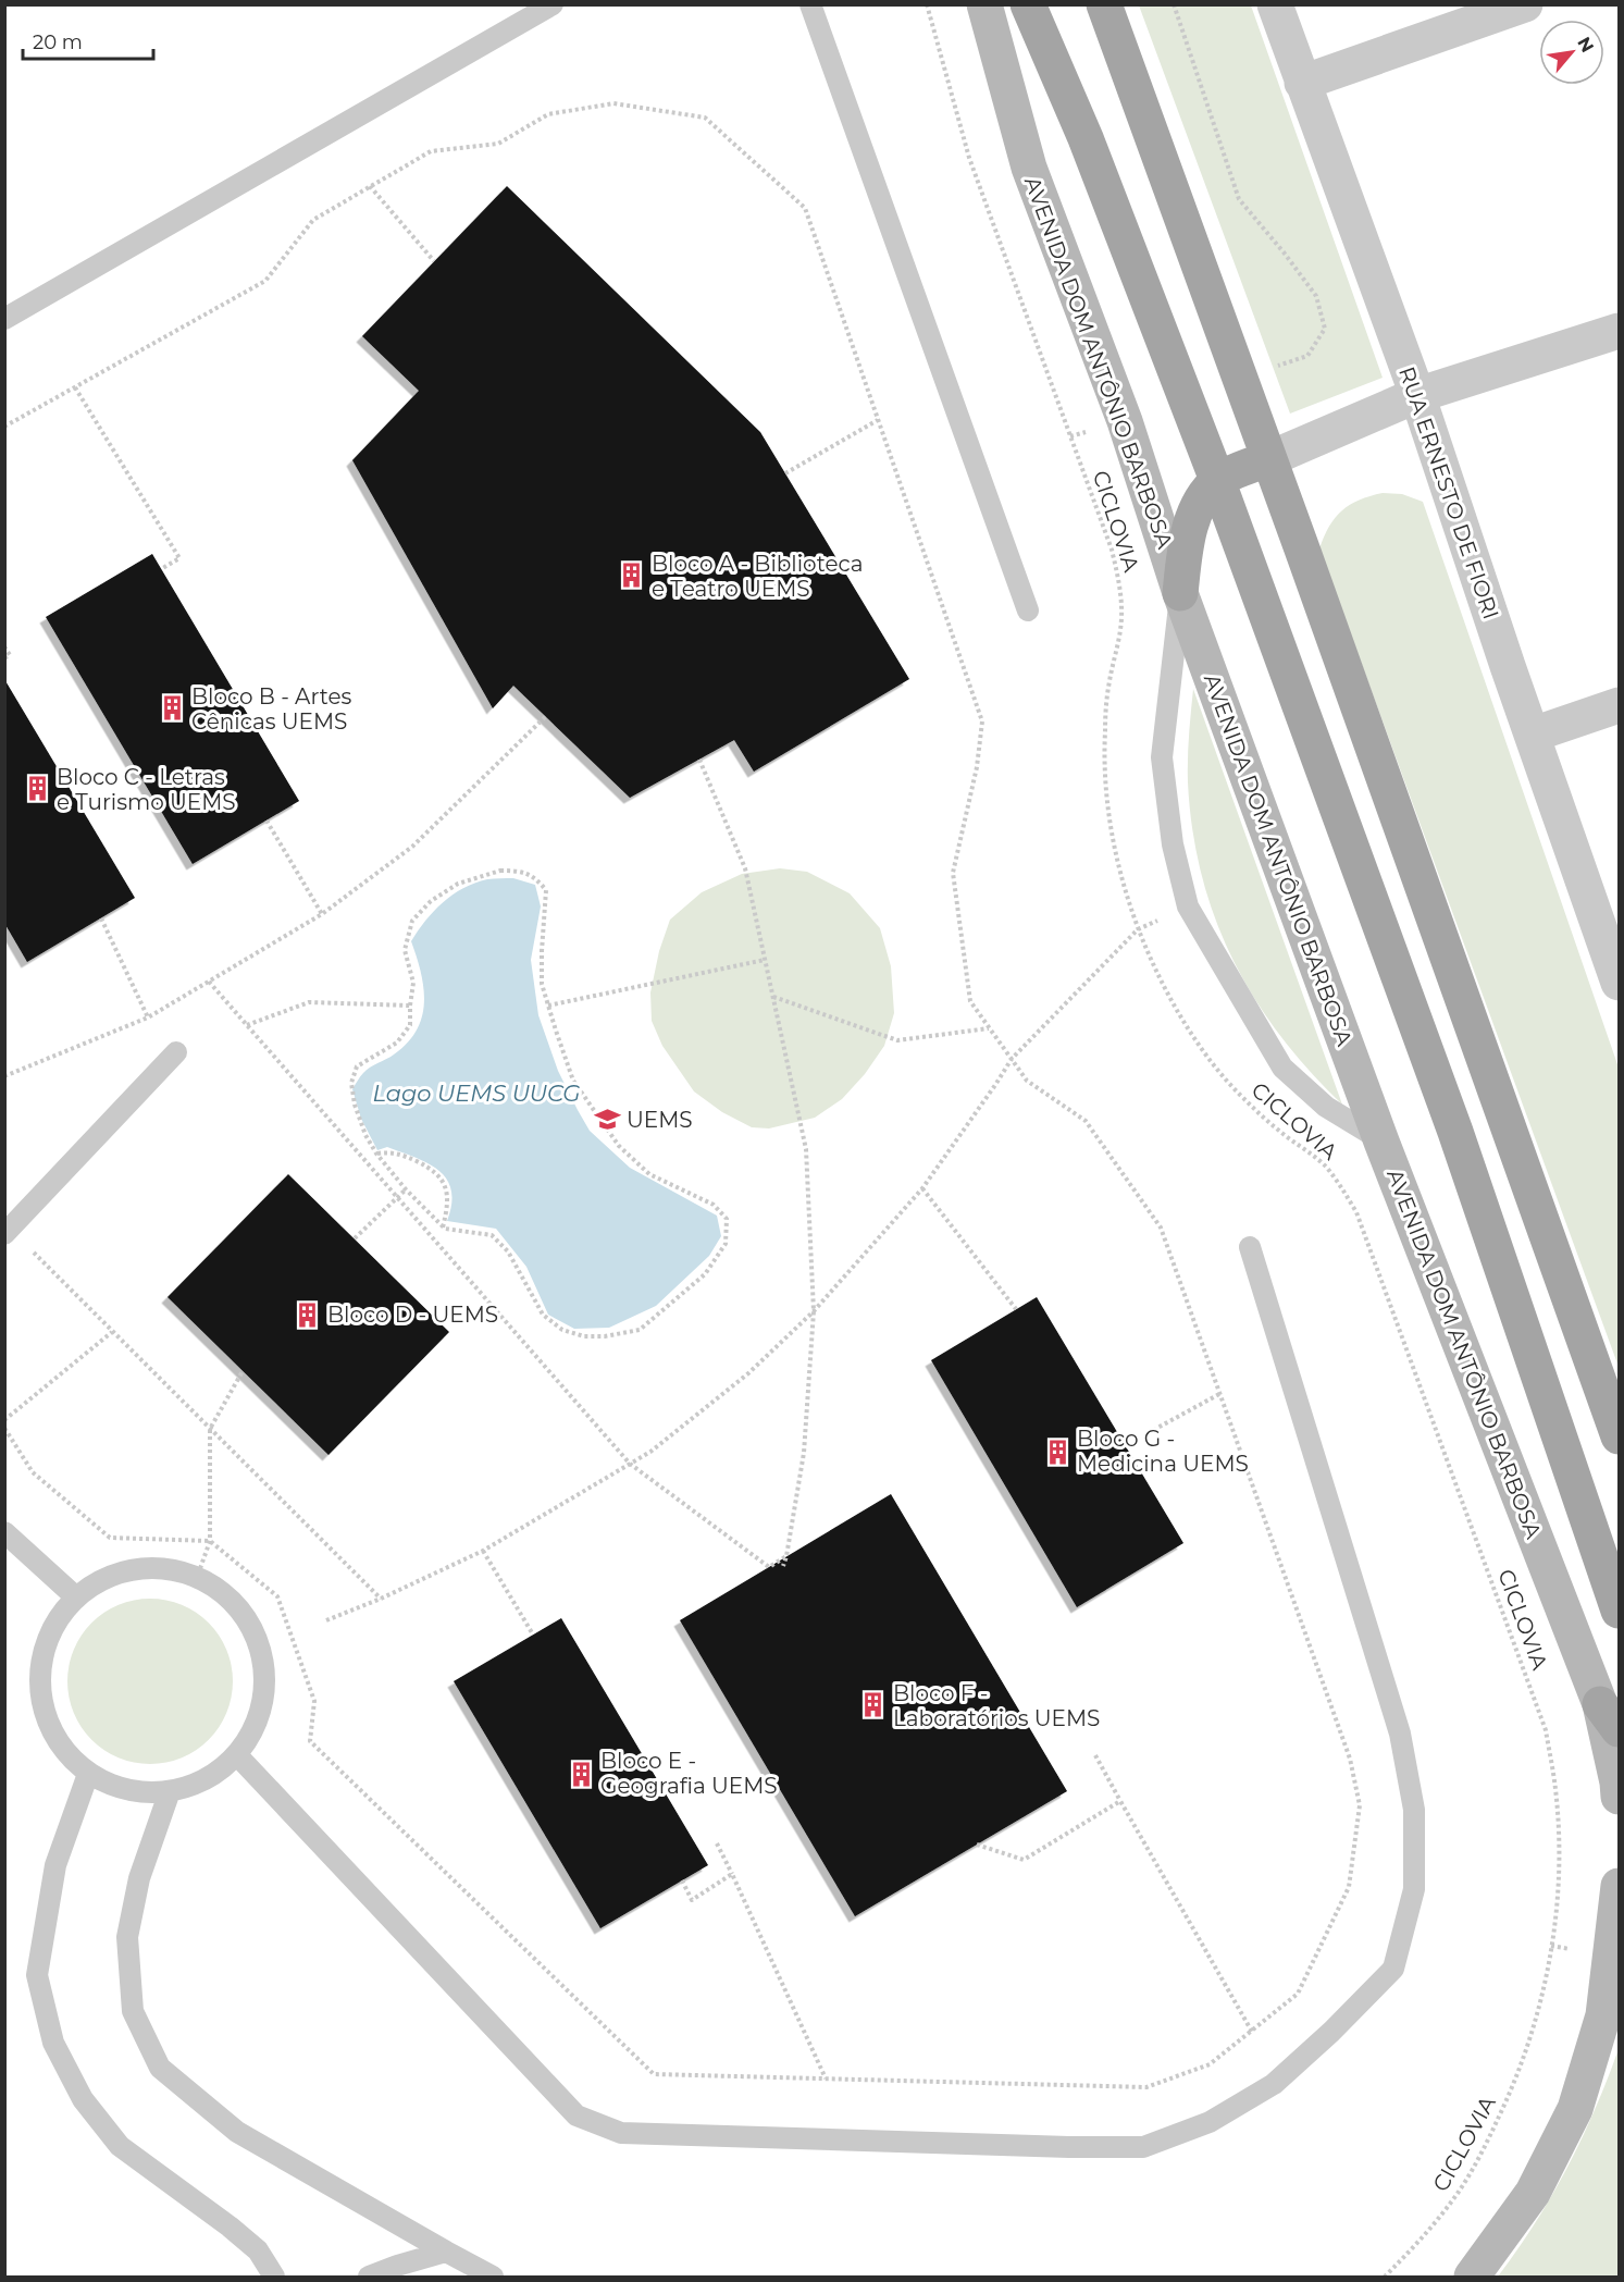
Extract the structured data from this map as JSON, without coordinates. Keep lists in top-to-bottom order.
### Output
{
  "streets": {
    "main road": ["AVENIDA DOM ANTÔNIO BARBOSA"],
    "street": ["RUA ERNESTO DE FIORI"],
    "path": ["CICLOVIA"]
  },
  "water": ["Lago UEMS UUCG"],
  "places": {
    "building": [
      "Bloco A - Biblioteca e Teatro UEMS",
      "Bloco B - Artes Cênicas UEMS",
      "Bloco C - Letras e Turismo UEMS",
      "Bloco D - UEMS",
      "Bloco G - Medicina UEMS",
      "Bloco F - Laboratórios UEMS",
      "Bloco E - Geografia UEMS"
    ],
    "school or university": ["UEMS"]
  },
  "scale_bar": "20 m",
  "north": "top right"
}
